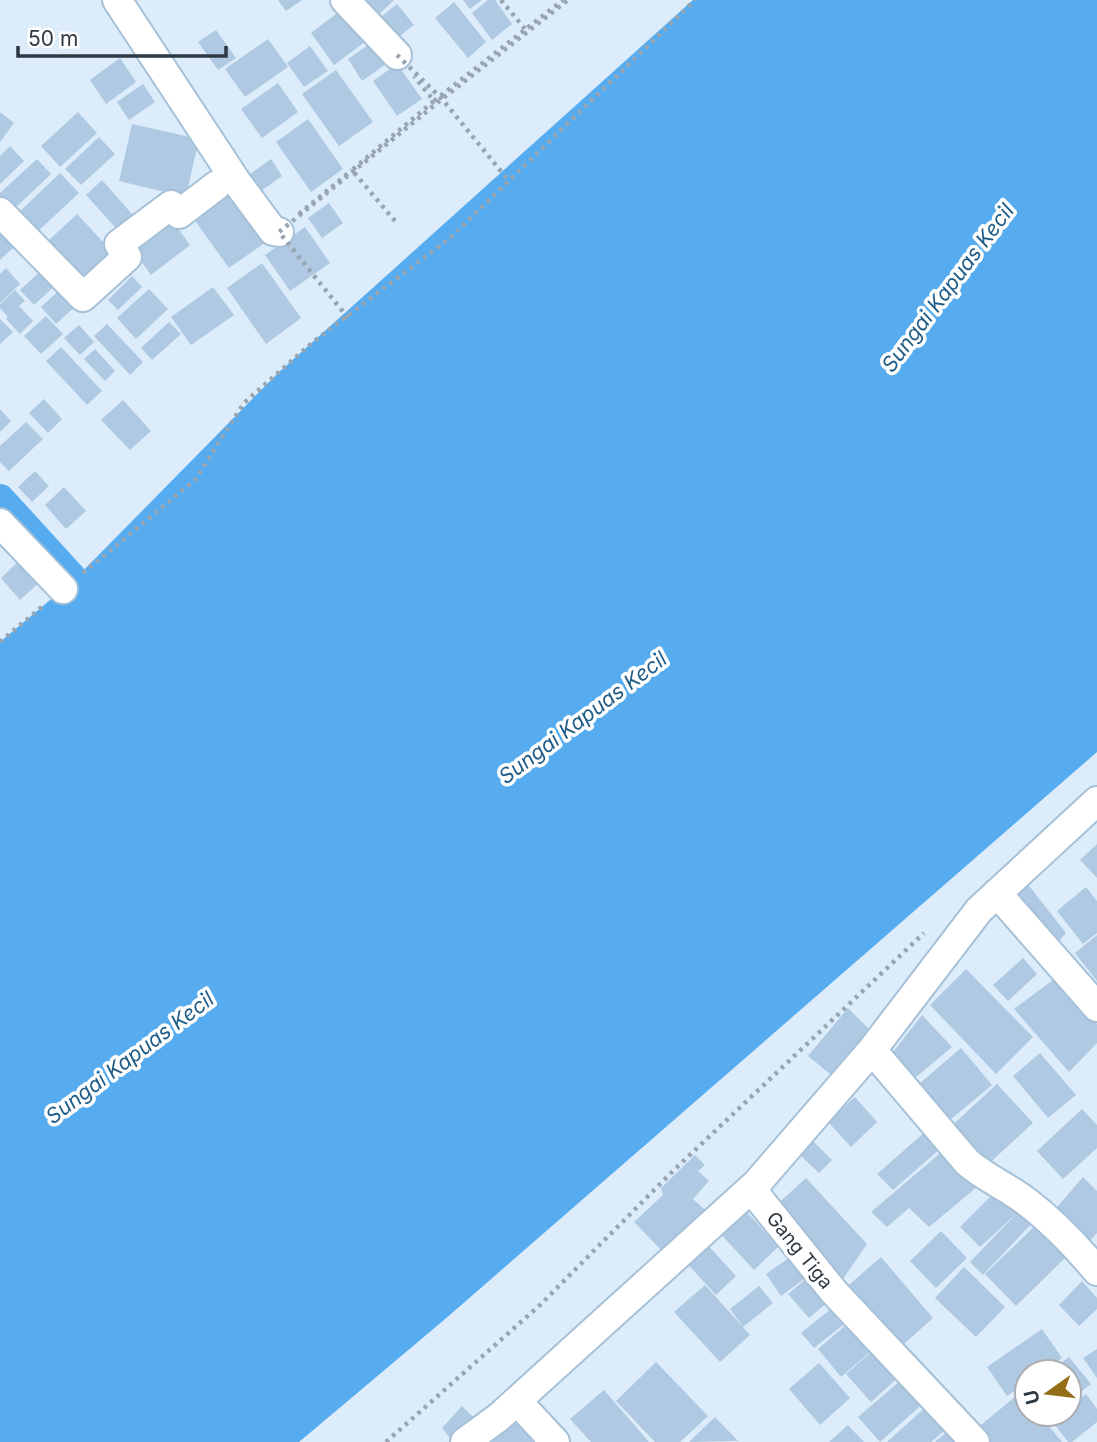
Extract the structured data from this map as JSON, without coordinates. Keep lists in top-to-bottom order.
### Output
{
  "streets": {
    "street": ["Gang Tiga"]
  },
  "water": ["Sungai Kapuas Kecil"],
  "scale_bar": "50 m",
  "north": "left"
}
